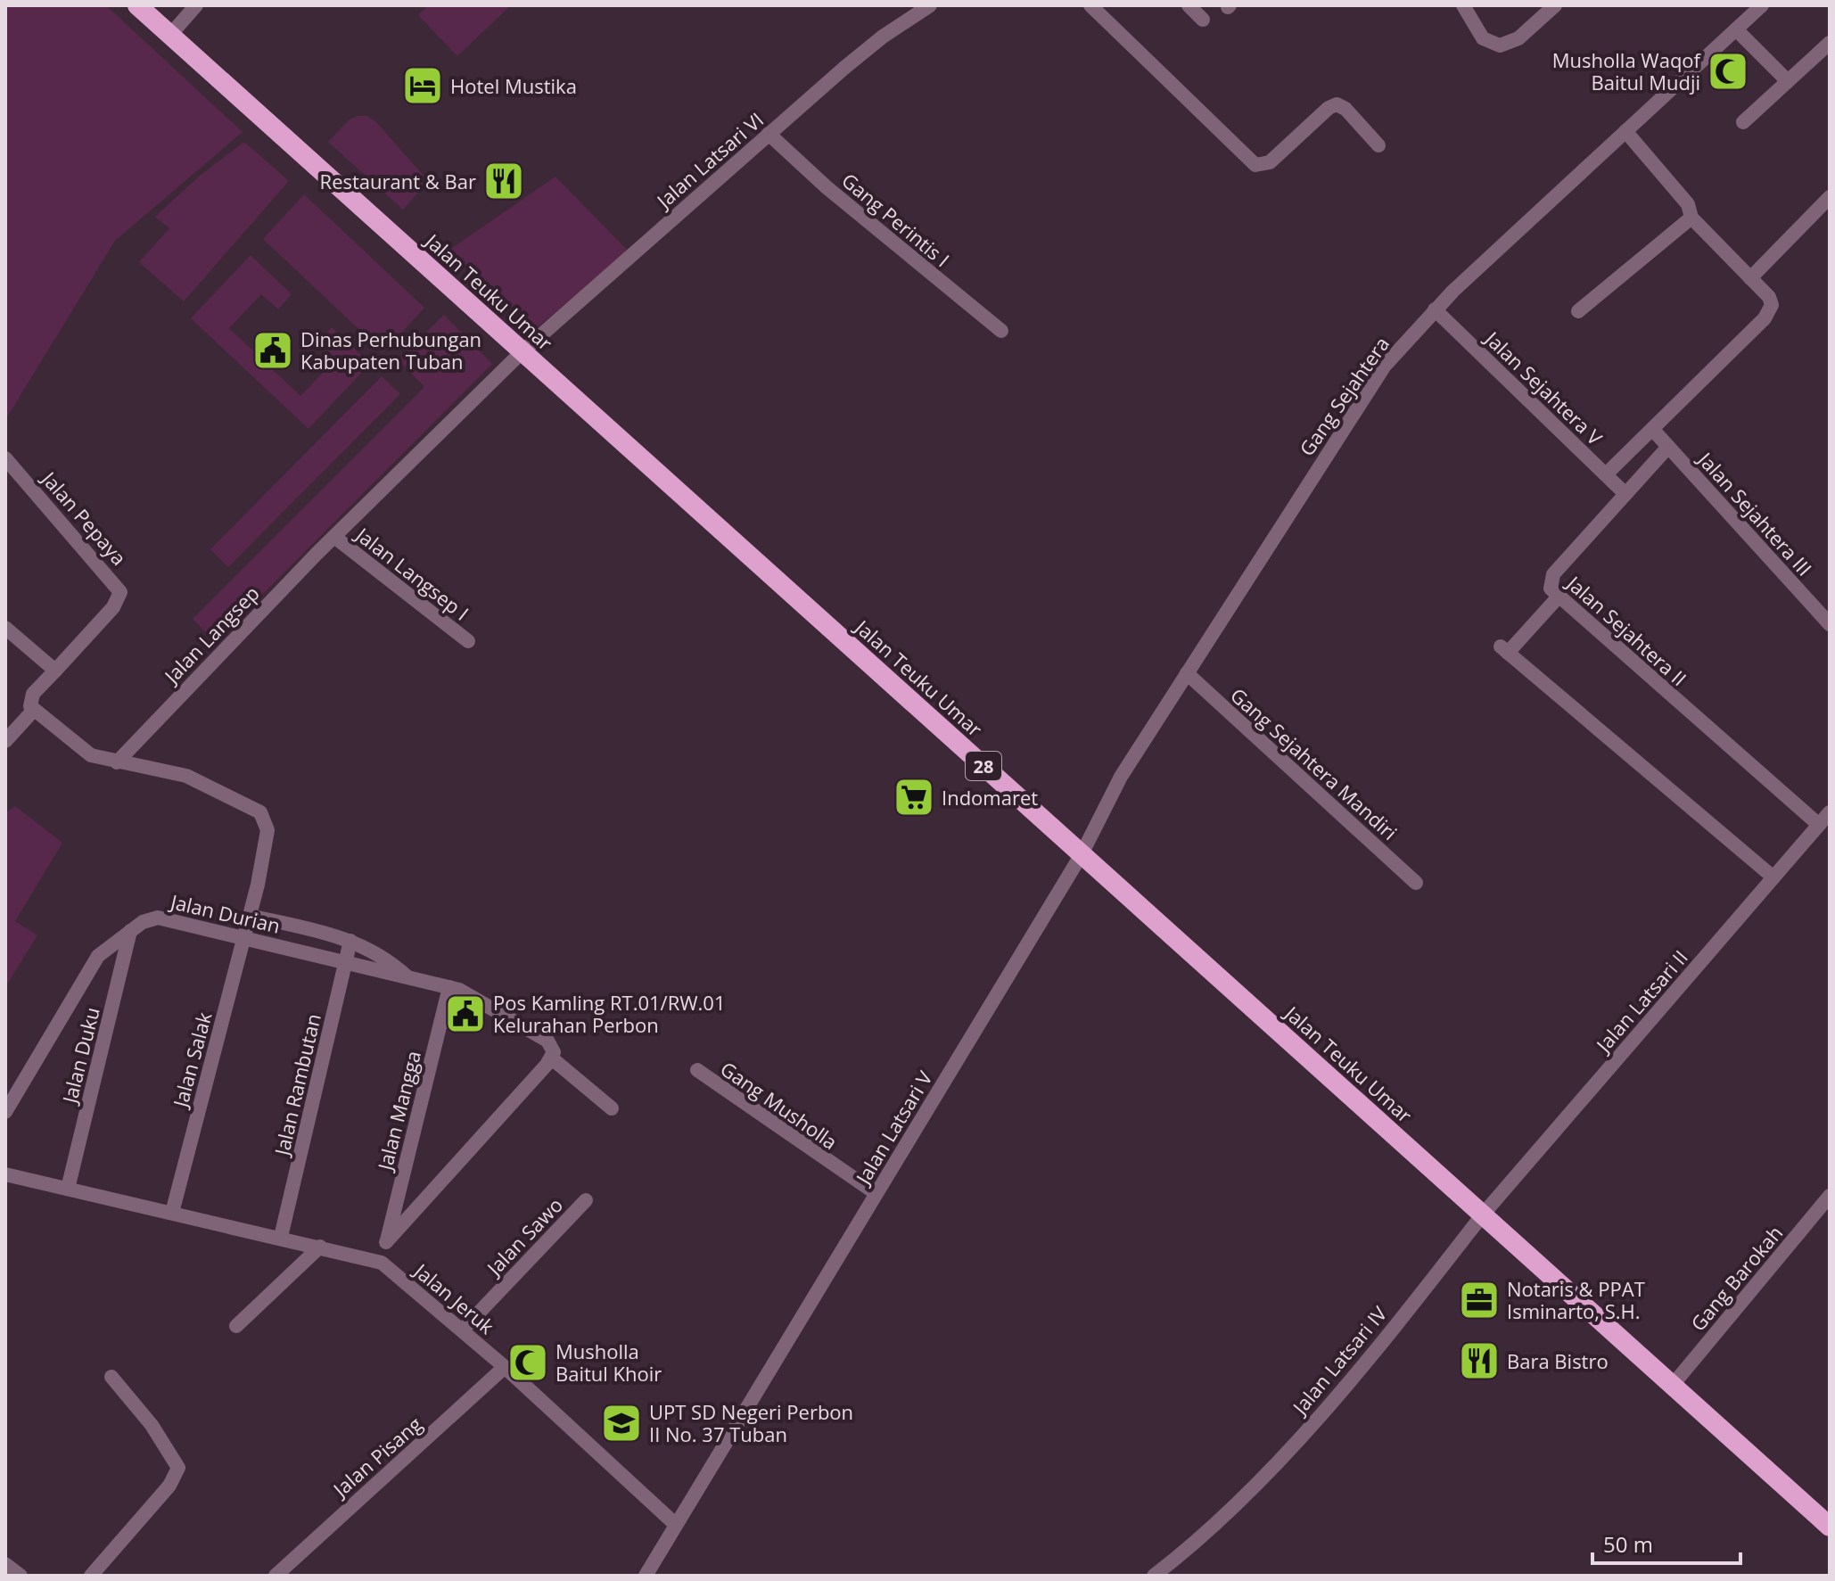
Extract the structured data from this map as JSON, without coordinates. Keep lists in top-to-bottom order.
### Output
{
  "streets": {
    "highway": ["Jalan Teuku Umar", "28"],
    "street": [
      "Jalan Latsari VI",
      "Gang Perintis I",
      "Jalan Sejahtera V",
      "Gang Sejahtera",
      "Jalan Sejahtera III",
      "Jalan Pepaya",
      "Jalan Langsep I",
      "Jalan Sejahtera II",
      "Jalan Langsep",
      "Gang Sejahtera Mandiri",
      "Jalan Durian",
      "Jalan Latsari II",
      "Jalan Duku",
      "Jalan Salak",
      "Jalan Rambutan",
      "Gang Musholla",
      "Jalan Mangga",
      "Jalan Latsari V",
      "Jalan Sawo",
      "Gang Barokah",
      "Jalan Jeruk",
      "Jalan Latsari IV",
      "Jalan Pisang"
    ]
  },
  "crossings": [
    ["Jalan Latsari VI", "Gang Perintis I"],
    ["Jalan Latsari VI", "Jalan Teuku Umar"],
    ["Jalan Latsari VI", "Jalan Langsep"],
    ["Jalan Teuku Umar", "Gang Sejahtera"],
    ["Jalan Teuku Umar", "Jalan Langsep"],
    ["Jalan Teuku Umar", "Jalan Latsari II"],
    ["Jalan Teuku Umar", "Jalan Latsari V"],
    ["Jalan Teuku Umar", "Gang Barokah"],
    ["Jalan Teuku Umar", "Jalan Latsari IV"],
    ["Jalan Sejahtera V", "Gang Sejahtera"],
    ["Jalan Sejahtera V", "Jalan Sejahtera II"],
    ["Gang Sejahtera", "Gang Sejahtera Mandiri"],
    ["Gang Sejahtera", "Jalan Latsari V"],
    ["Jalan Sejahtera III", "Jalan Sejahtera II"],
    ["Jalan Langsep I", "Jalan Langsep"],
    ["Jalan Sejahtera II", "Jalan Latsari II"],
    ["Jalan Durian", "Jalan Duku"],
    ["Jalan Durian", "Jalan Salak"],
    ["Jalan Durian", "Jalan Rambutan"],
    ["Jalan Durian", "Jalan Mangga"],
    ["Jalan Latsari II", "Jalan Latsari IV"],
    ["Jalan Duku", "Jalan Jeruk"],
    ["Jalan Salak", "Jalan Jeruk"],
    ["Jalan Rambutan", "Jalan Jeruk"],
    ["Gang Musholla", "Jalan Latsari V"],
    ["Jalan Mangga", "Jalan Jeruk"],
    ["Jalan Latsari V", "Jalan Jeruk"],
    ["Jalan Sawo", "Jalan Jeruk"],
    ["Jalan Jeruk", "Jalan Pisang"]
  ],
  "places": {
    "mosque": ["Musholla Waqof Baitul Mudji", "Musholla Baitul Khoir"],
    "hotel": ["Hotel Mustika"],
    "restaurant": ["Restaurant & Bar", "Bara Bistro"],
    "public building": ["Dinas Perhubungan Kabupaten Tuban", "Pos Kamling RT.01/RW.01 Kelurahan Perbon"],
    "supermarket": ["Indomaret"],
    "office": ["Notaris & PPAT Isminarto, S.H."],
    "school or university": ["UPT SD Negeri Perbon II No. 37 Tuban"]
  },
  "scale_bar": "50 m"
}
